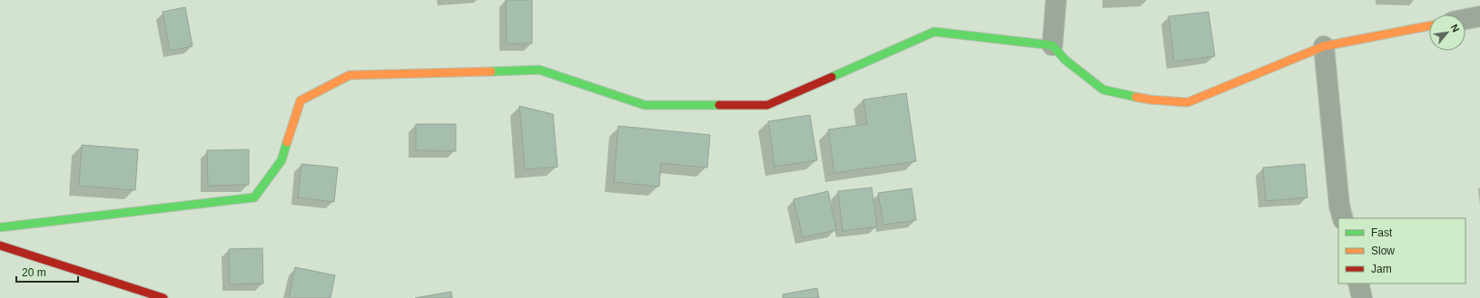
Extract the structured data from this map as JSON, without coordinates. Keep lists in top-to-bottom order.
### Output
{
  "legend": ["Fast", "Slow", "Jam"],
  "scale_bar": "20 m",
  "north": "top right"
}
